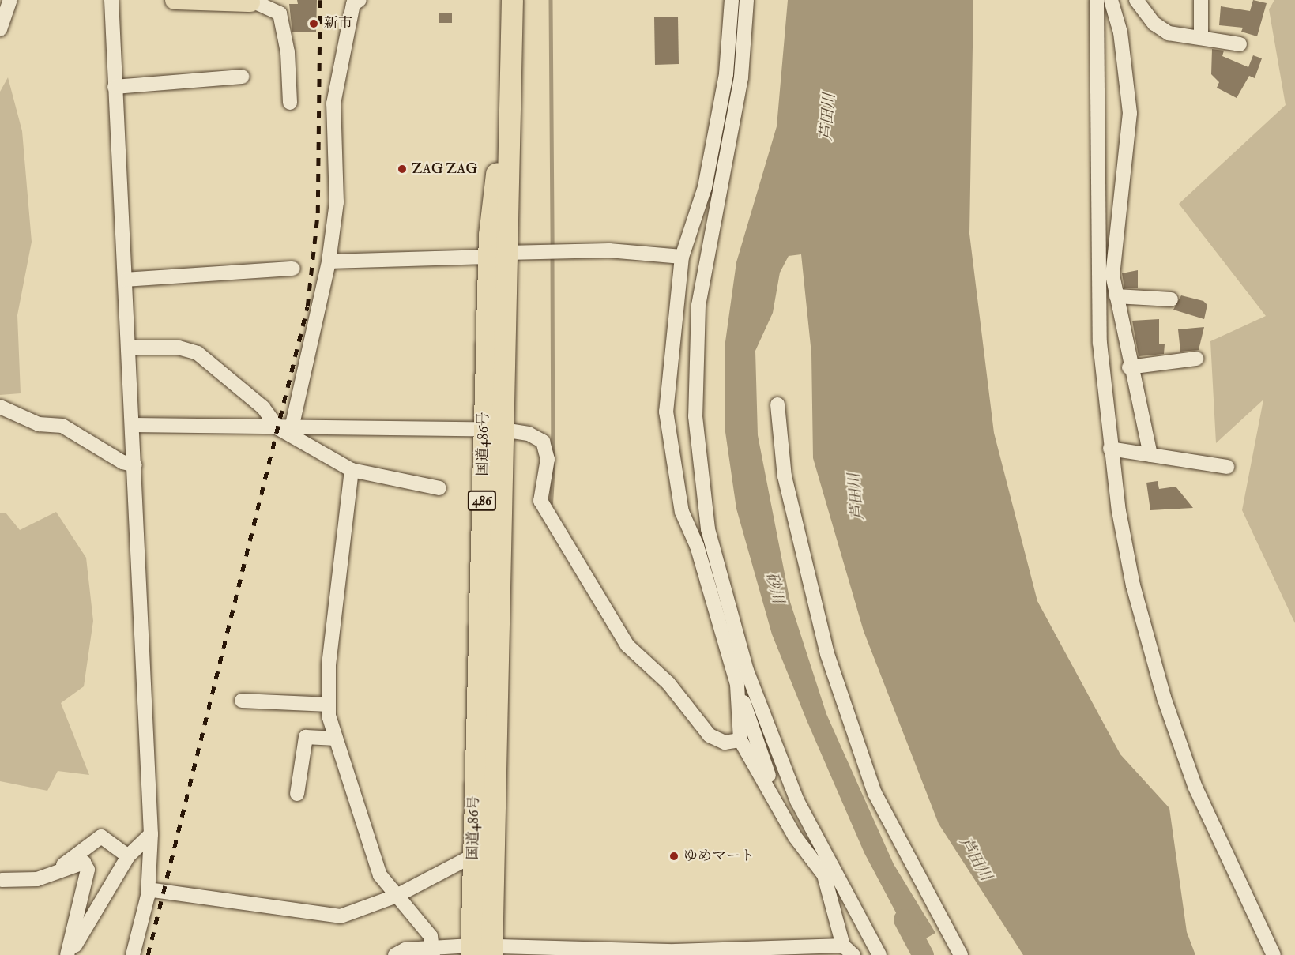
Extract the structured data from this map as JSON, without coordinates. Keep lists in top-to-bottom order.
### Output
{
  "streets": {
    "highway": ["国道486号", "486"]
  },
  "water": ["芦田川", "砂川"],
  "places": ["新市", "ZAG ZAG", "ゆめマート"]
}
